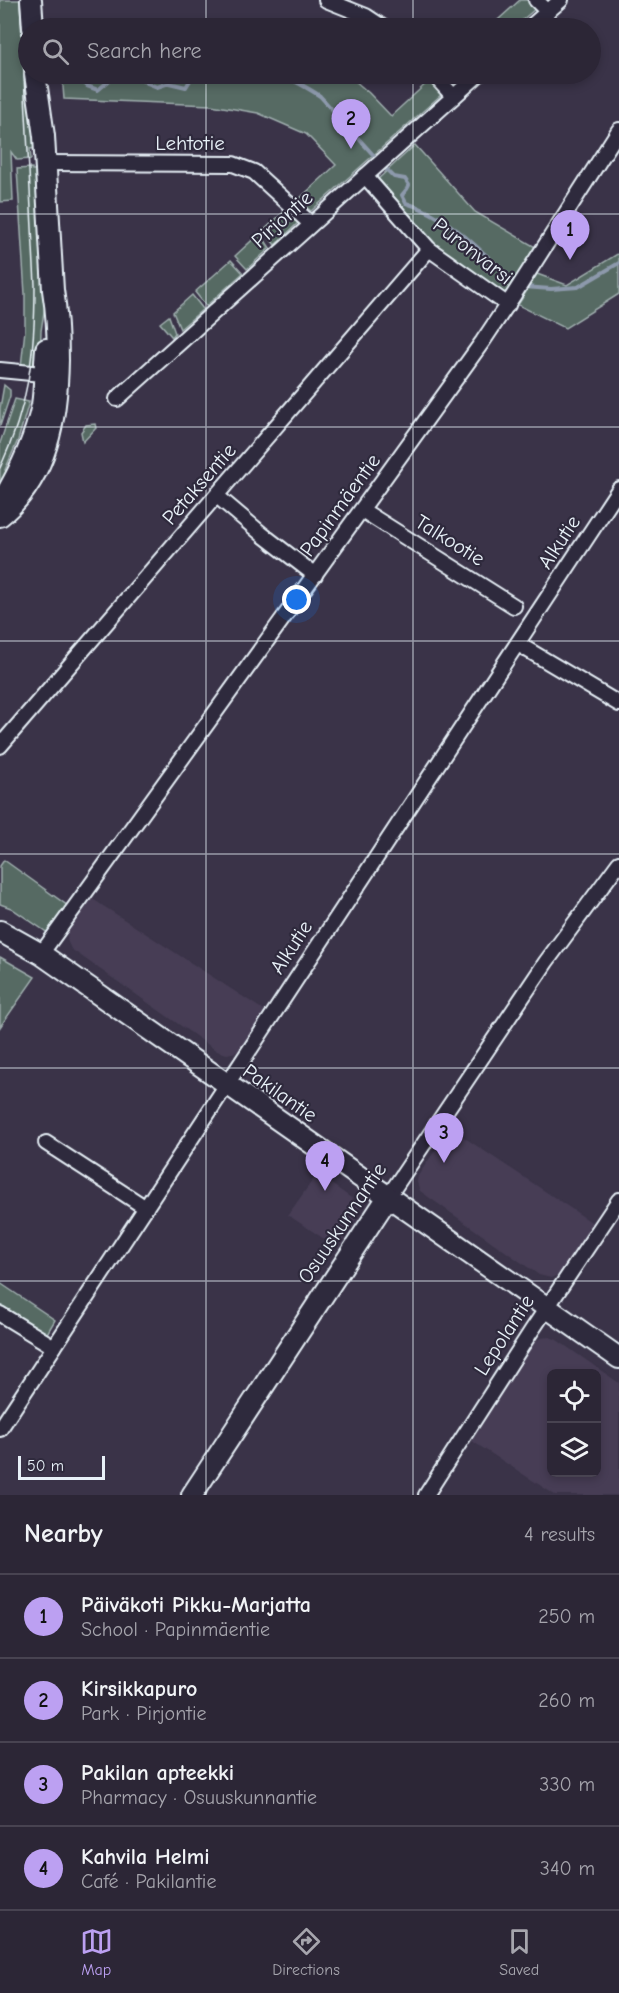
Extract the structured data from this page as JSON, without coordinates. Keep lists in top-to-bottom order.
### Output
{
  "streets": {
    "main road": ["Pakilantie", "Osuuskunnantie"],
    "street": [
      "Lehtotie",
      "Pirjontie",
      "Puronvarsi",
      "Petaksentie",
      "Papinmäentie",
      "Talkootie",
      "Alkutie",
      "Lepolantie"
    ]
  },
  "crossings": [
    ["Lehtotie", "Pirjontie"],
    ["Pirjontie", "Puronvarsi"],
    ["Puronvarsi", "Petaksentie"],
    ["Puronvarsi", "Papinmäentie"],
    ["Papinmäentie", "Talkootie"],
    ["Papinmäentie", "Pakilantie"],
    ["Alkutie", "Pakilantie"],
    ["Pakilantie", "Osuuskunnantie"],
    ["Pakilantie", "Lepolantie"]
  ],
  "scale_bar": "50 m",
  "page": {
    "search": "Search here",
    "pins": [
      "2",
      "1",
      "3",
      "4"
    ],
    "scale": "50 m",
    "heading": ["Nearby", "4 results"],
    "list": [
      {
        "mark": "1",
        "name": "Päiväkoti Pikku-Marjatta",
        "note": "School · Papinmäentie",
        "value": "250 m"
      },
      {
        "mark": "2",
        "name": "Kirsikkapuro",
        "note": "Park · Pirjontie",
        "value": "260 m"
      },
      {
        "mark": "3",
        "name": "Pakilan apteekki",
        "note": "Pharmacy · Osuuskunnantie",
        "value": "330 m"
      },
      {
        "mark": "4",
        "name": "Kahvila Helmi",
        "note": "Café · Pakilantie",
        "value": "340 m"
      }
    ],
    "nav": ["Map", "Directions", "Saved"]
  }
}
